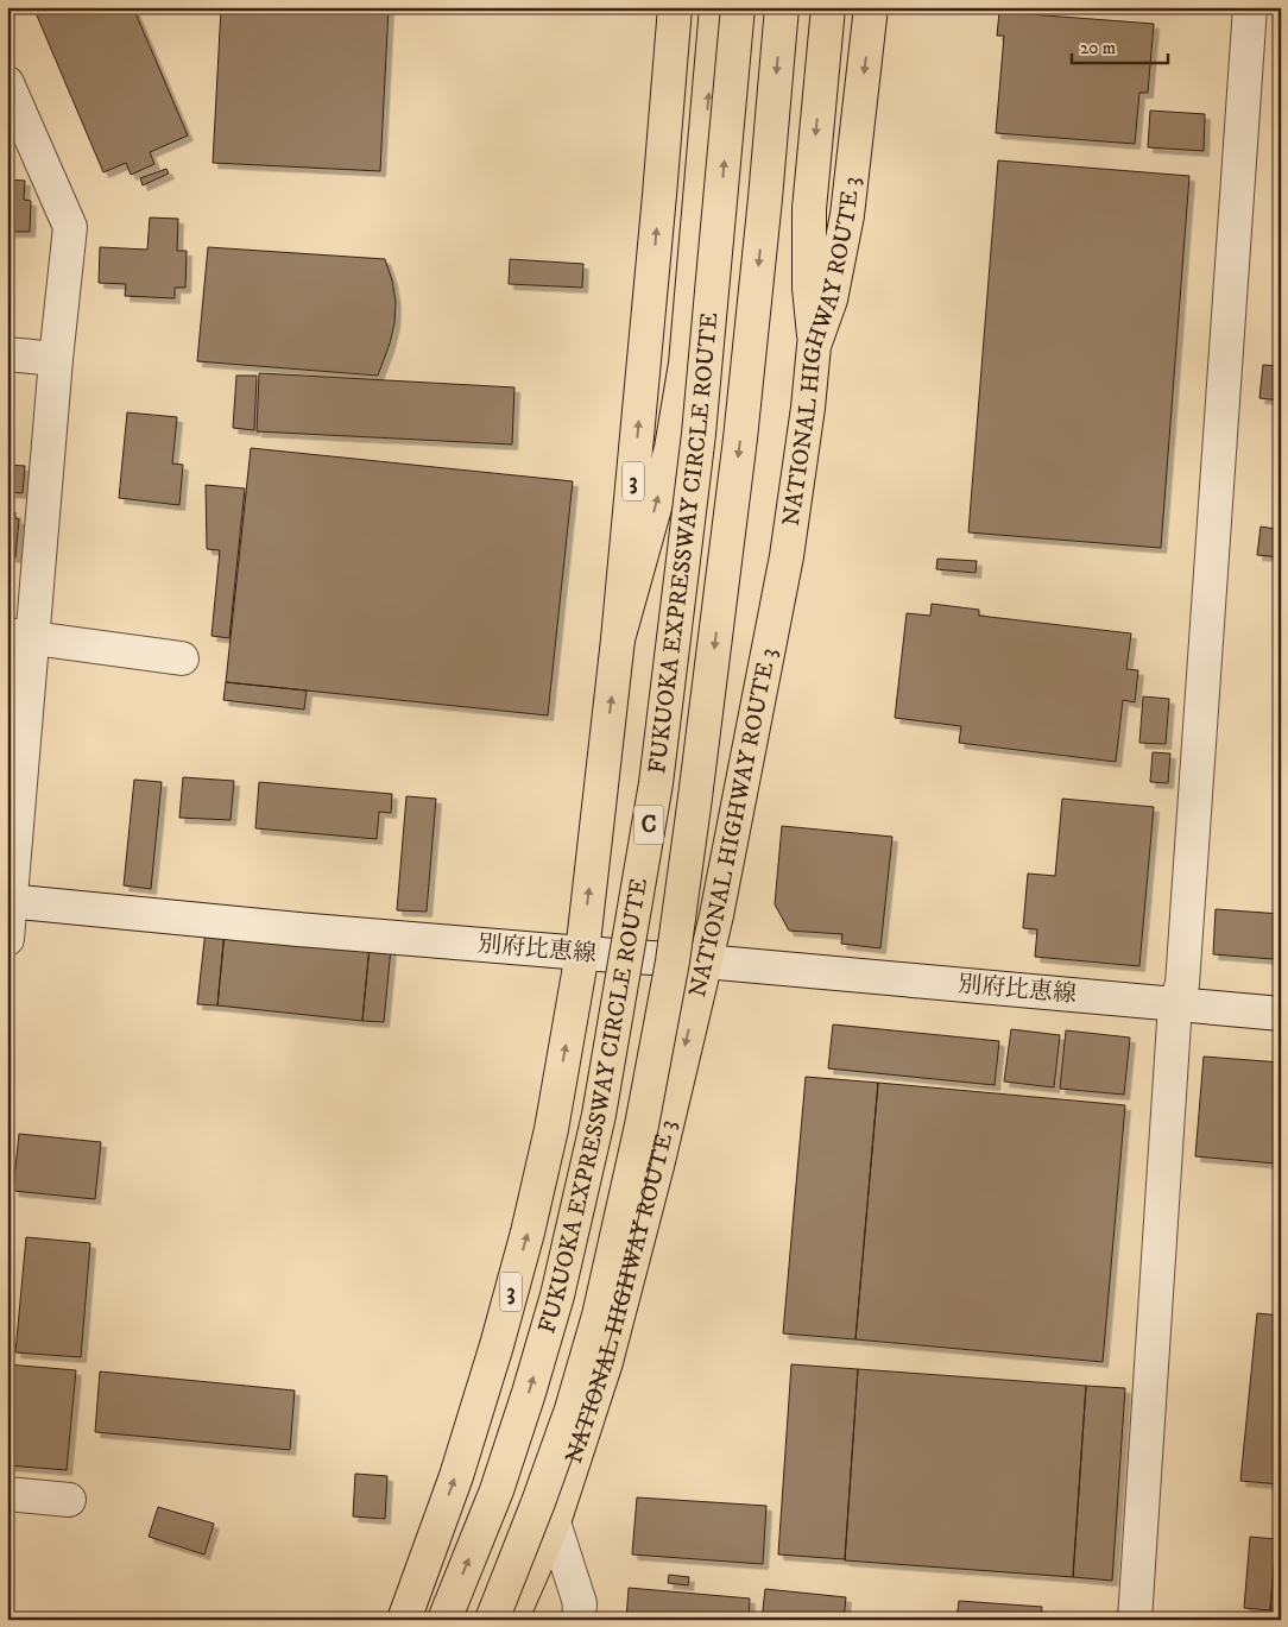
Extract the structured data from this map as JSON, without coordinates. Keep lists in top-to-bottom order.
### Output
{
  "streets": {
    "highway": [
      "NATIONAL HIGHWAY ROUTE 3",
      "3",
      "FUKUOKA EXPRESSWAY CIRCLE ROUTE",
      "C"
    ],
    "street": ["別府比恵線"]
  },
  "crossings": [
    ["NATIONAL HIGHWAY ROUTE 3", "別府比恵線"],
    ["3", "別府比恵線"]
  ],
  "scale_bar": "20 m"
}
